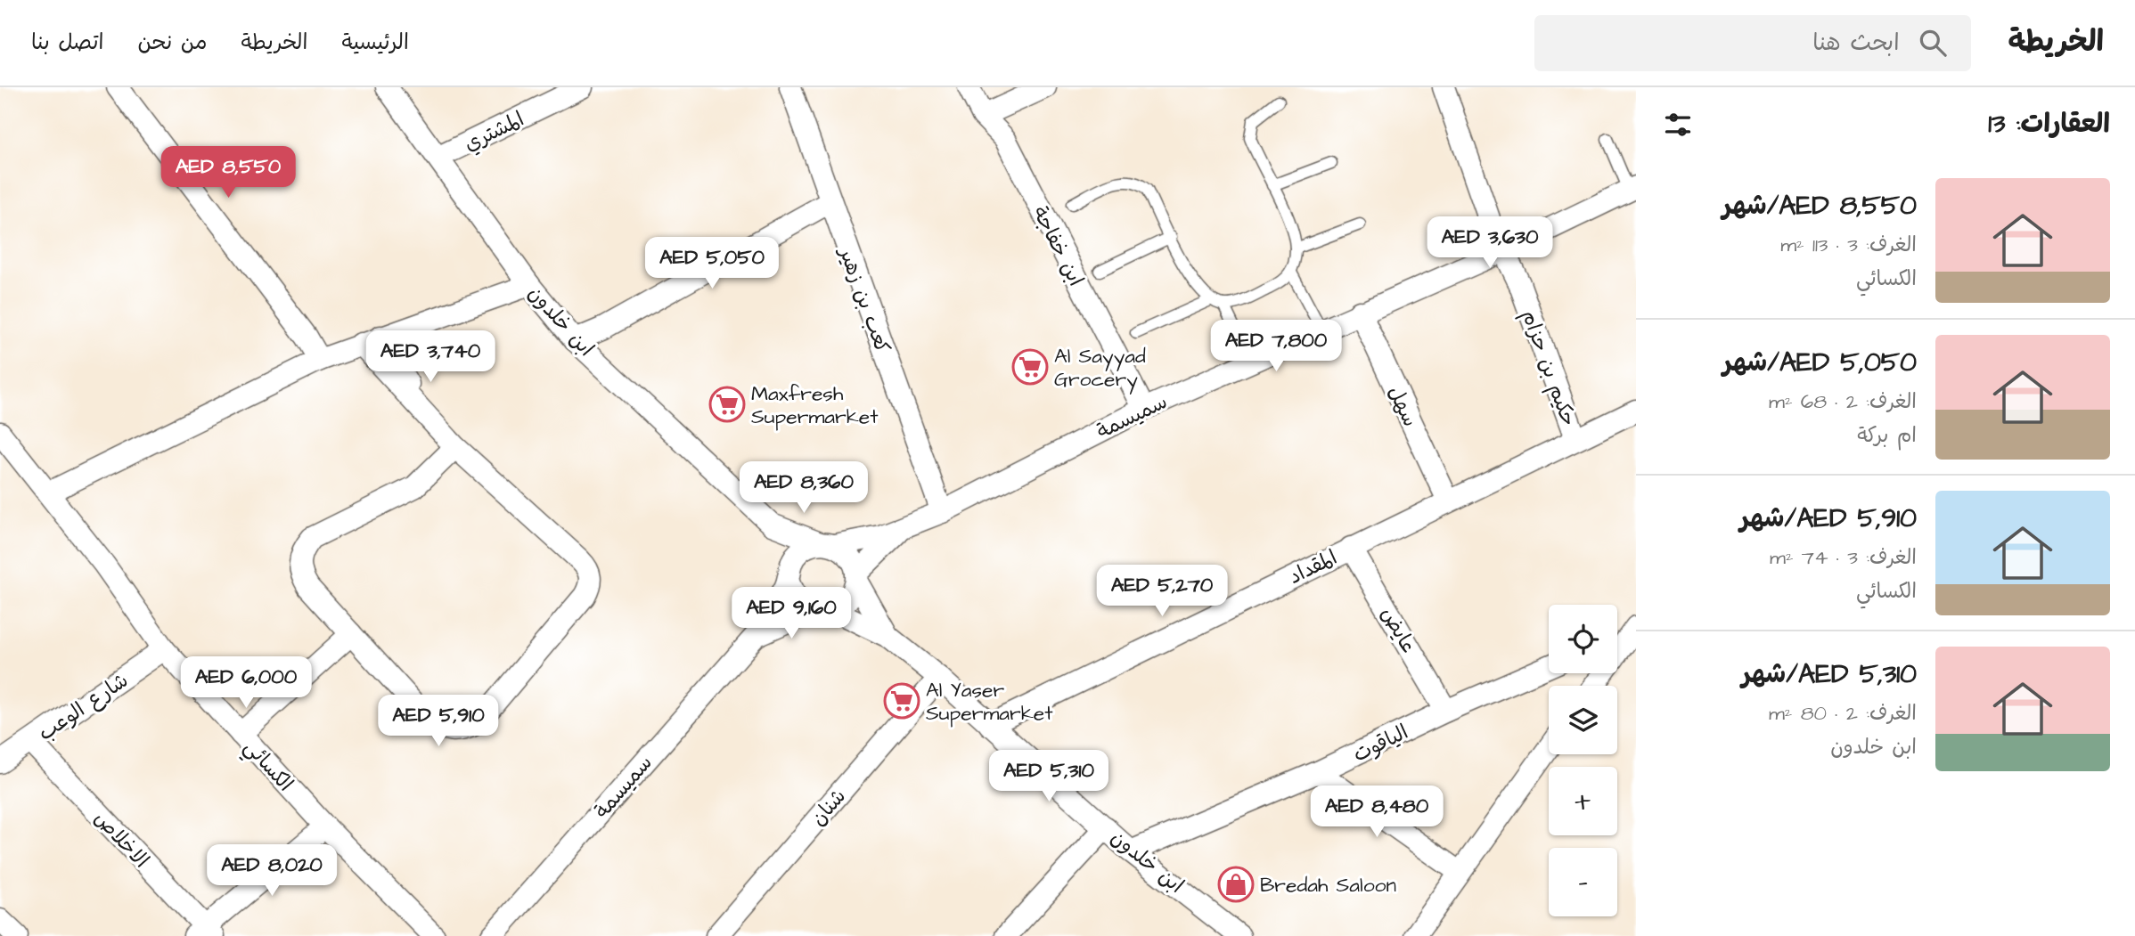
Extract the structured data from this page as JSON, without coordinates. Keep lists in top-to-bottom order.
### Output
{
  "streets": {
    "street": [
      "المشتري",
      "ابن خفاجة",
      "كعب بن زهير",
      "ابن خلدون",
      "حكيم بن حزام",
      "سهل",
      "سميسمة",
      "المقداد",
      "عايض",
      "شارع الوعب",
      "الياقوت",
      "الكسائي",
      "شنان",
      "الاخلاص"
    ]
  },
  "crossings": [
    ["المشتري", "ابن خلدون"],
    ["ابن خفاجة", "سميسمة"],
    ["كعب بن زهير", "سميسمة"],
    ["ابن خلدون", "سميسمة"],
    ["ابن خلدون", "المقداد"],
    ["ابن خلدون", "الياقوت"],
    ["ابن خلدون", "شنان"],
    ["حكيم بن حزام", "سميسمة"],
    ["حكيم بن حزام", "المقداد"],
    ["سهل", "سميسمة"],
    ["سهل", "المقداد"],
    ["المقداد", "عايض"],
    ["عايض", "الياقوت"],
    ["شارع الوعب", "الكسائي"],
    ["شارع الوعب", "الاخلاص"]
  ],
  "places": {
    "supermarket": ["Al Sayyad Grocery", "Maxfresh Supermarket", "Al Yaser Supermarket"],
    "shop": ["Bredah Saloon"]
  },
  "page": {
    "header": "الخريطة",
    "search": "ابحث هنا",
    "nav": [
      "الرئيسية",
      "الخريطة",
      "من نحن",
      "اتصل بنا"
    ],
    "heading": "العقارات: 13",
    "price": [
      "AED 8,550",
      "AED 3,630",
      "AED 5,050",
      "AED 7,800",
      "AED 3,740",
      "AED 8,360",
      "AED 5,270",
      "AED 9,160",
      "AED 6,000",
      "AED 5,910",
      "AED 5,310",
      "AED 8,480",
      "AED 8,020"
    ],
    "list": [
      {
        "name": "AED 8,550/شهر",
        "note": "الغرف: 3 · 113 m² · الكسائي"
      },
      {
        "name": "AED 5,050/شهر",
        "note": "الغرف: 2 · 68 m² · ام بركة"
      },
      {
        "name": "AED 5,910/شهر",
        "note": "الغرف: 3 · 74 m² · الكسائي"
      },
      {
        "name": "AED 5,310/شهر",
        "note": "الغرف: 2 · 80 m² · ابن خلدون"
      }
    ],
    "map_buttons": ["+", "−"]
  }
}
